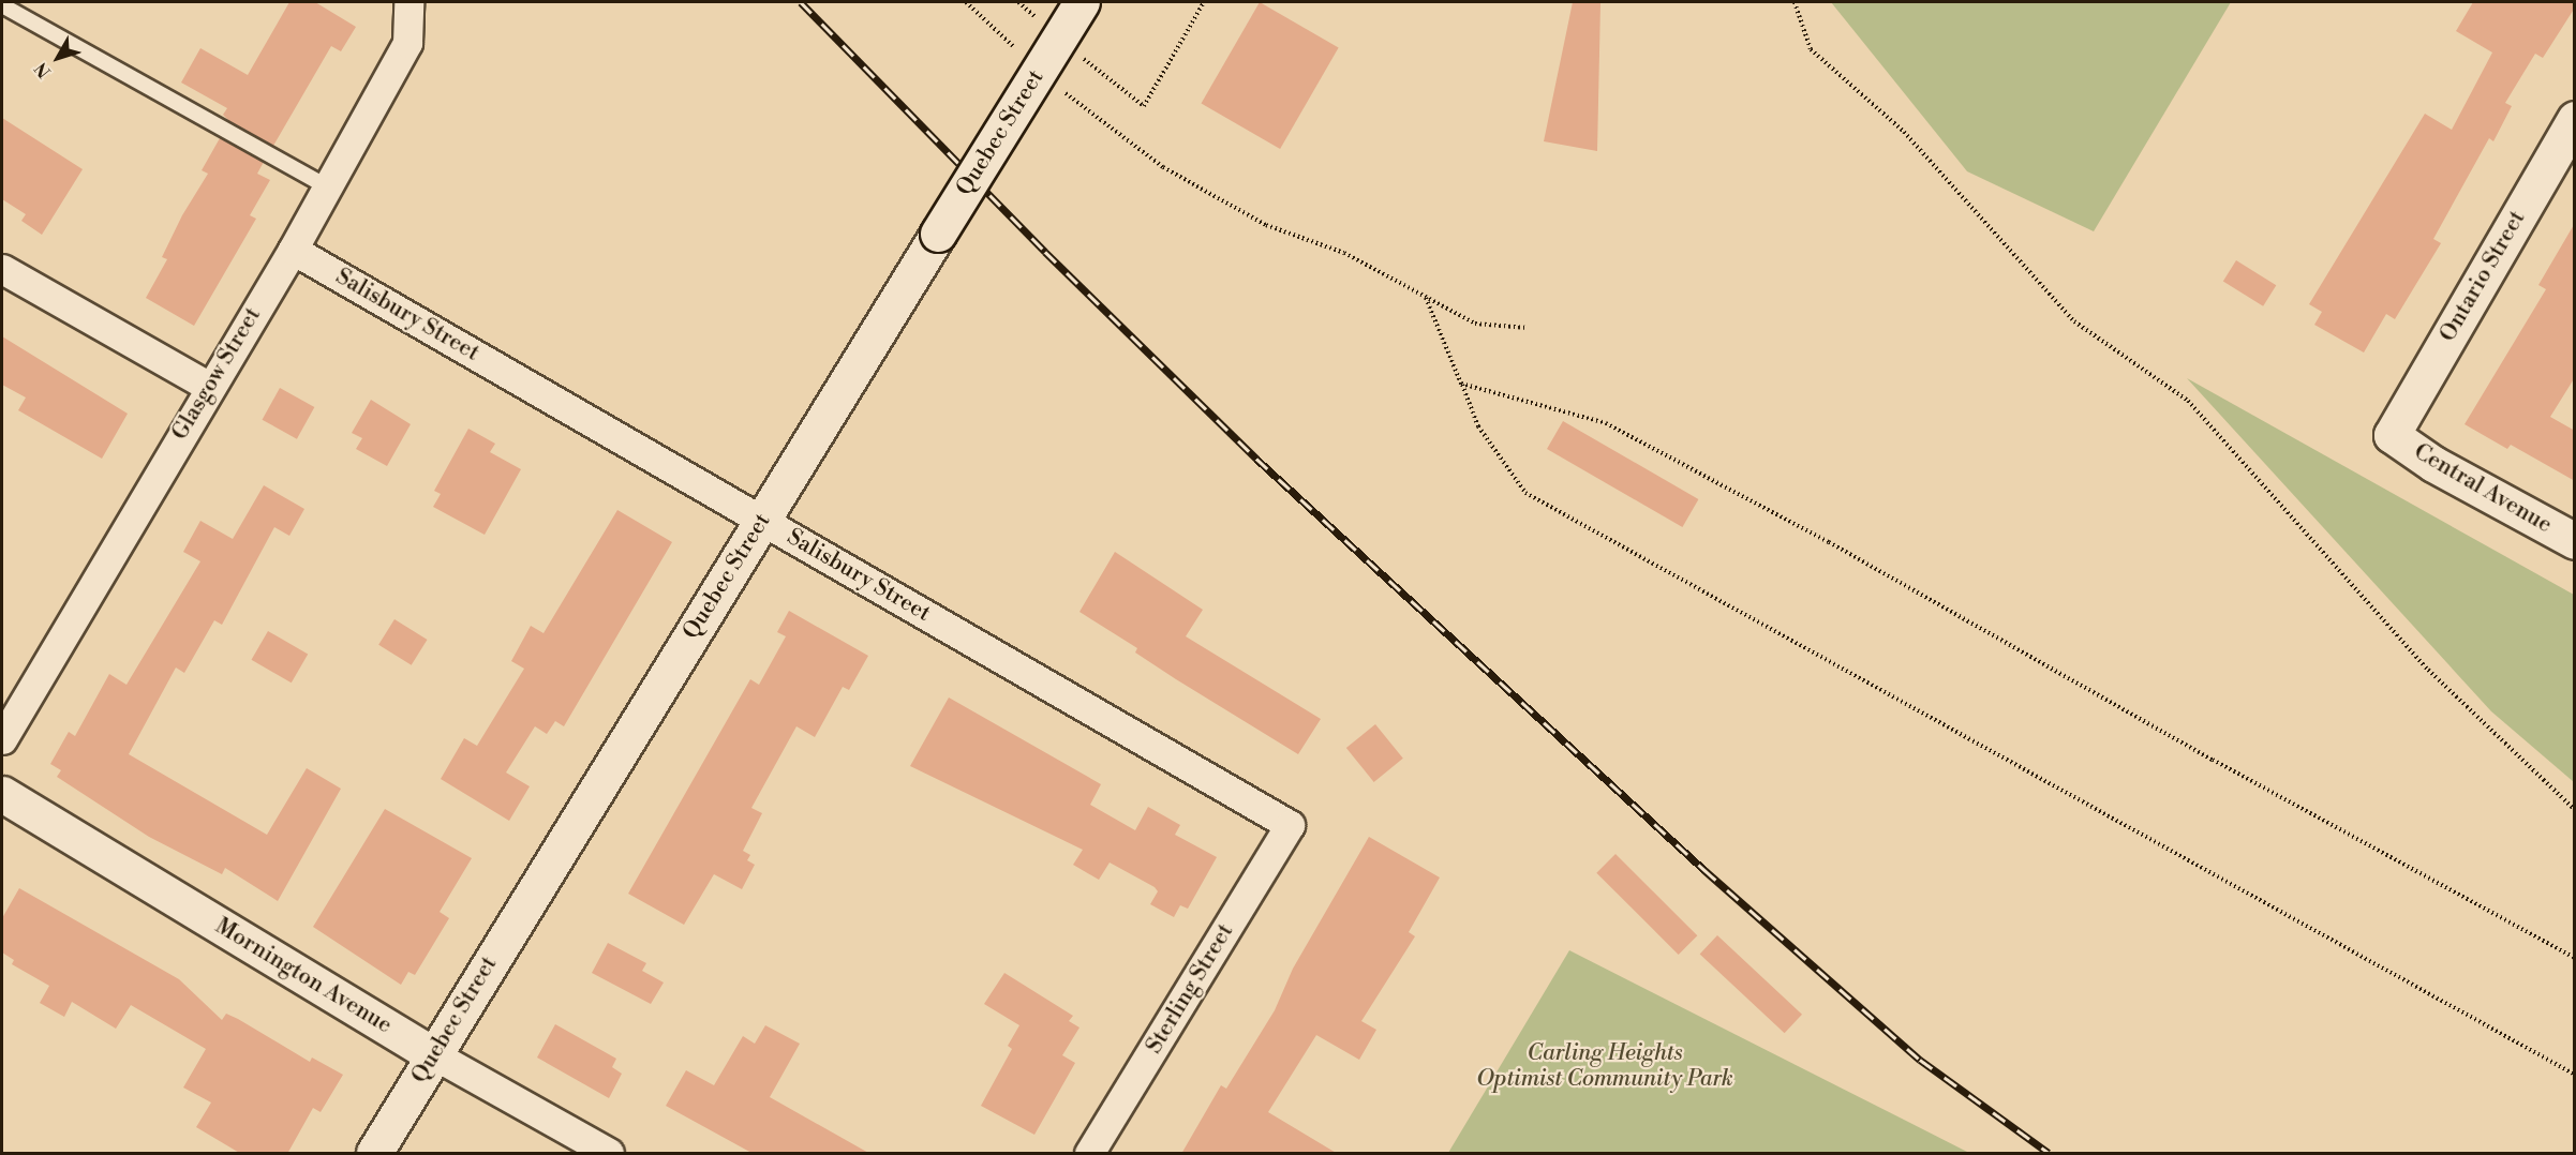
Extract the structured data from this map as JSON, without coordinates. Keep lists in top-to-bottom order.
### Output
{
  "streets": {
    "street": [
      "Quebec Street",
      "Ontario Street",
      "Salisbury Street",
      "Glasgow Street",
      "Central Avenue",
      "Mornington Avenue",
      "Sterling Street"
    ]
  },
  "crossings": [
    ["Quebec Street", "Salisbury Street"],
    ["Quebec Street", "Mornington Avenue"],
    ["Ontario Street", "Central Avenue"],
    ["Salisbury Street", "Glasgow Street"],
    ["Salisbury Street", "Sterling Street"]
  ],
  "parks": ["Carling Heights Optimist Community Park"],
  "north": "bottom left"
}
